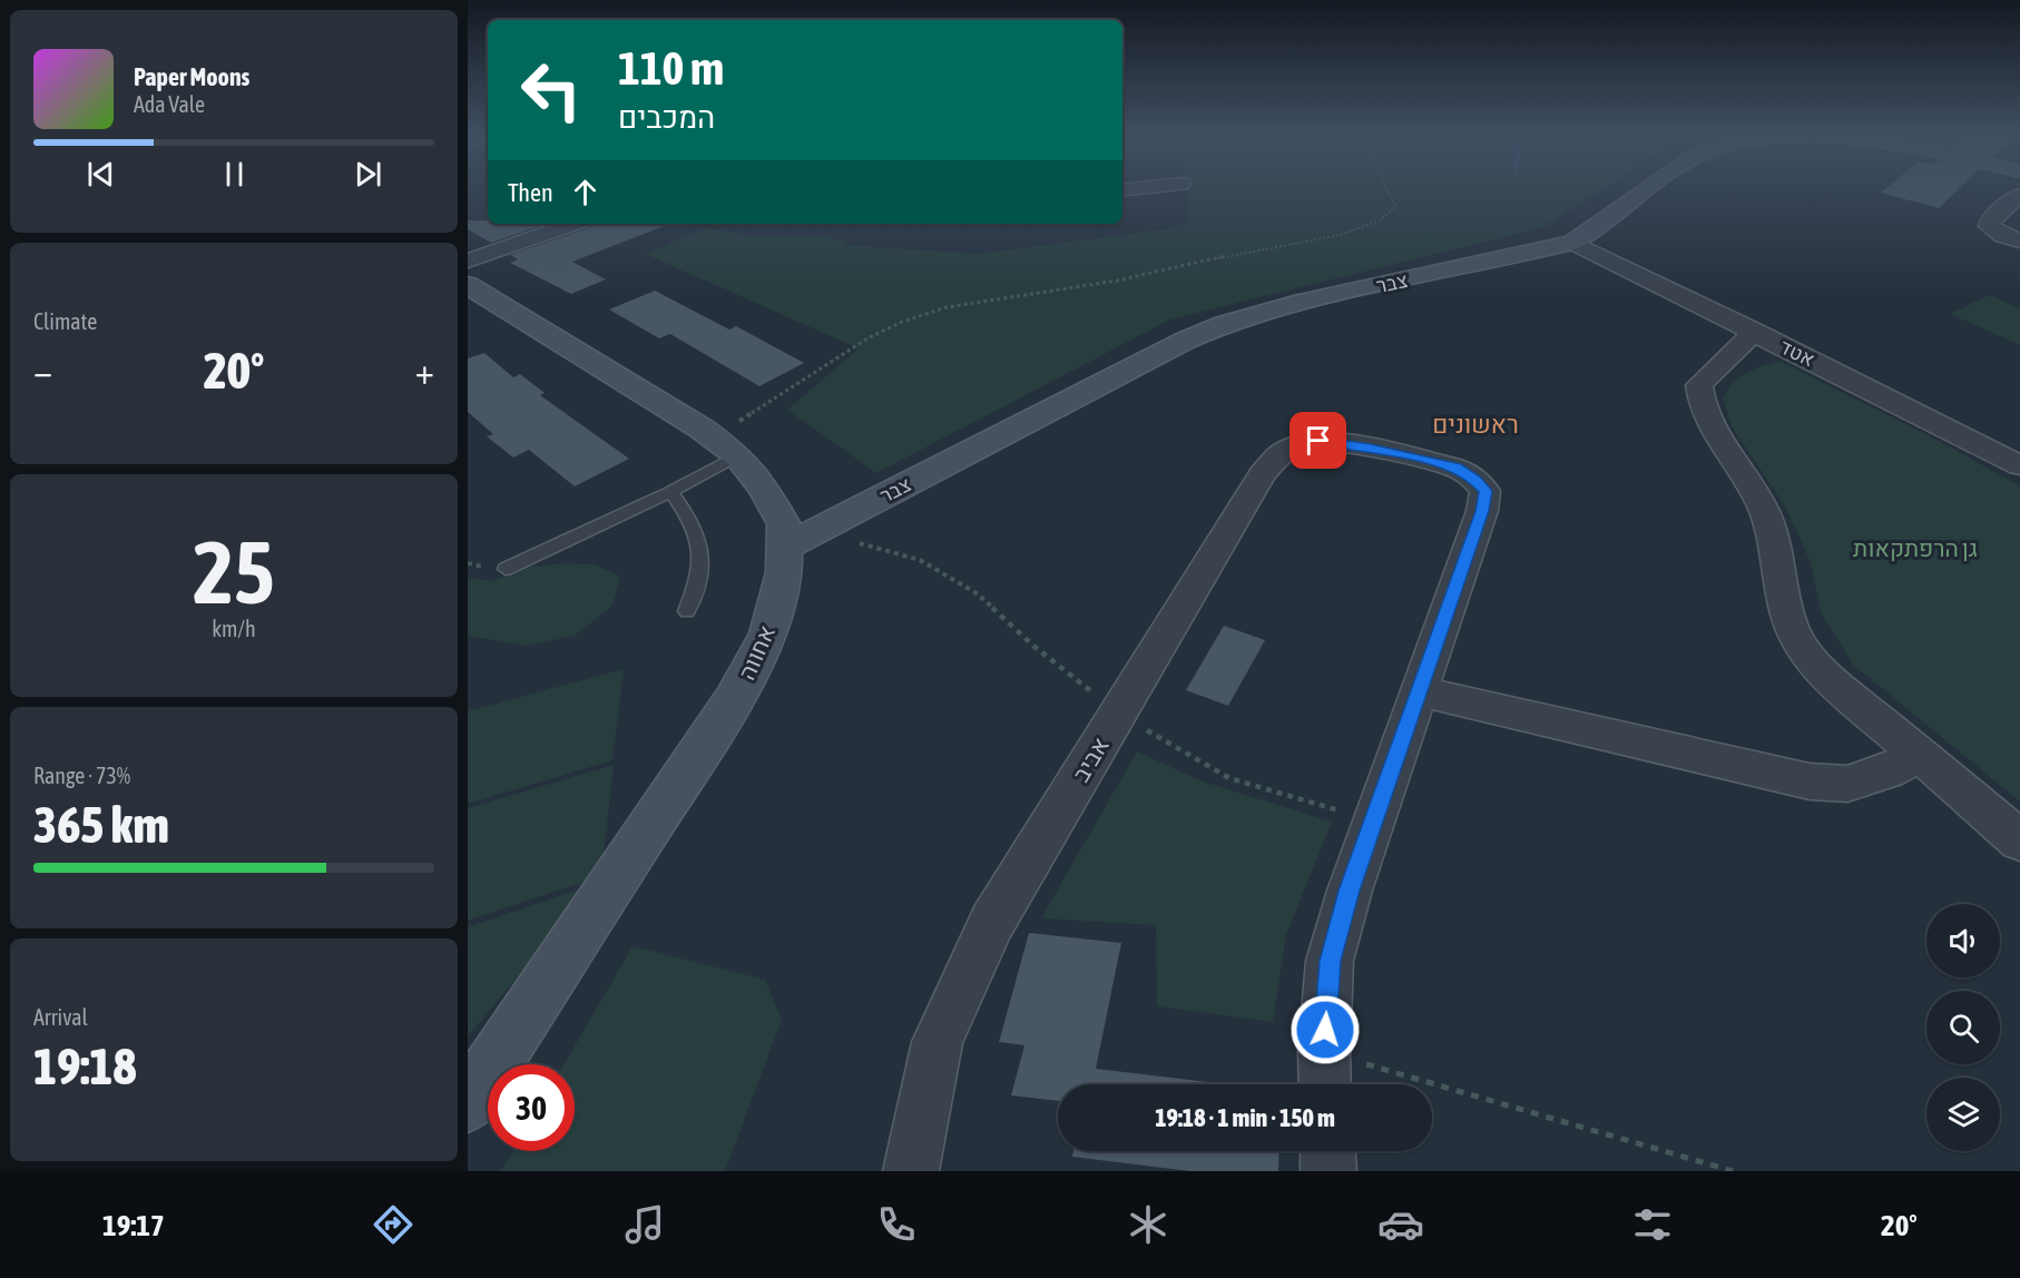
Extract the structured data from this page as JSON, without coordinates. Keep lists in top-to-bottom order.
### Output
{
  "streets": {
    "street": [
      "צבר",
      "אטד",
      "אחווה",
      "אביב"
    ]
  },
  "crossings": [
    ["צבר", "אטד"],
    ["צבר", "אחווה"]
  ],
  "districts": ["ראשונים"],
  "parks": ["גן הרפתקאות"],
  "page": {
    "turn": ["110 m", "המכבים"],
    "song": ["Paper Moons", "Ada Vale"],
    "then": "Then",
    "tile": [
      "Climate",
      ["25", "km/h"],
      ["Range · 73%", "365 km"],
      ["Arrival", "19:18"]
    ],
    "heat": ["−", "20°", "+"],
    "limit": "30",
    "trip": "19:18 · 1 min · 150 m",
    "tabs": ["19:17", "20°"]
  }
}
